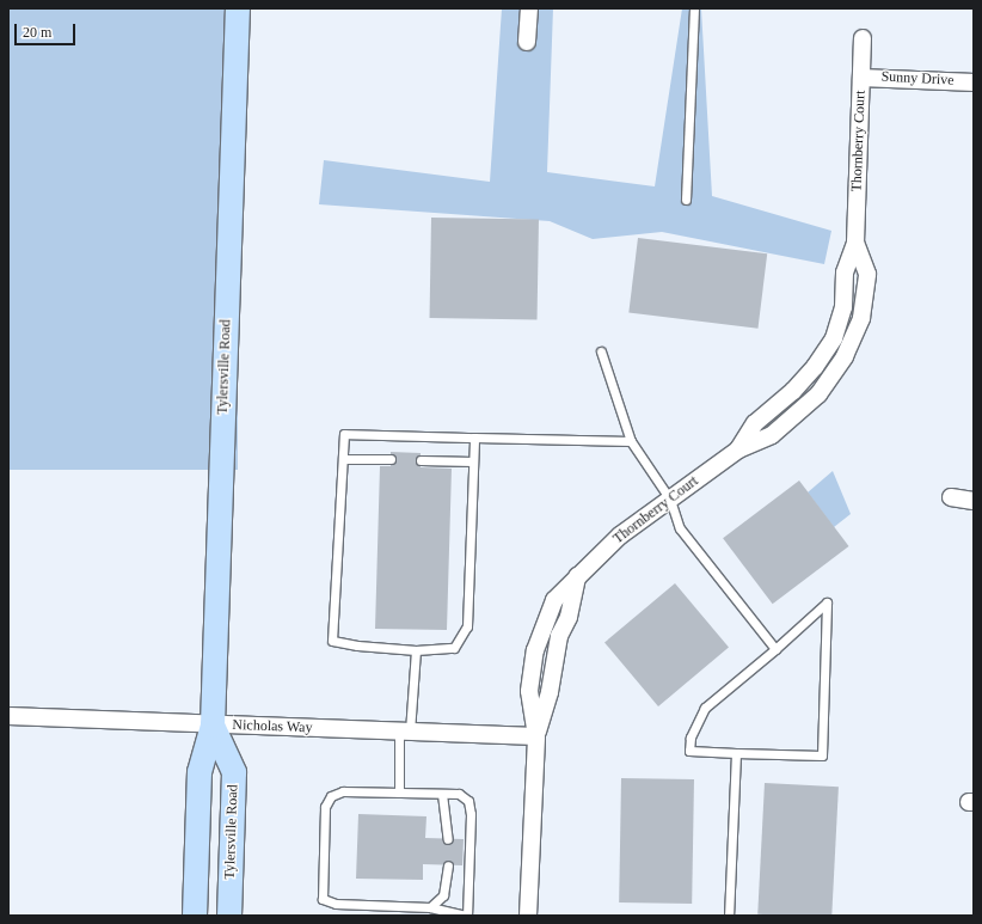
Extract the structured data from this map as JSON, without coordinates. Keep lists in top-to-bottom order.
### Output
{
  "streets": {
    "main road": ["Tylersville Road"],
    "street": ["Sunny Drive", "Thornberry Court", "Nicholas Way"]
  },
  "crossings": [
    ["Sunny Drive", "Thornberry Court"],
    ["Thornberry Court", "Nicholas Way"],
    ["Tylersville Road", "Nicholas Way"]
  ],
  "scale_bar": "20 m"
}
